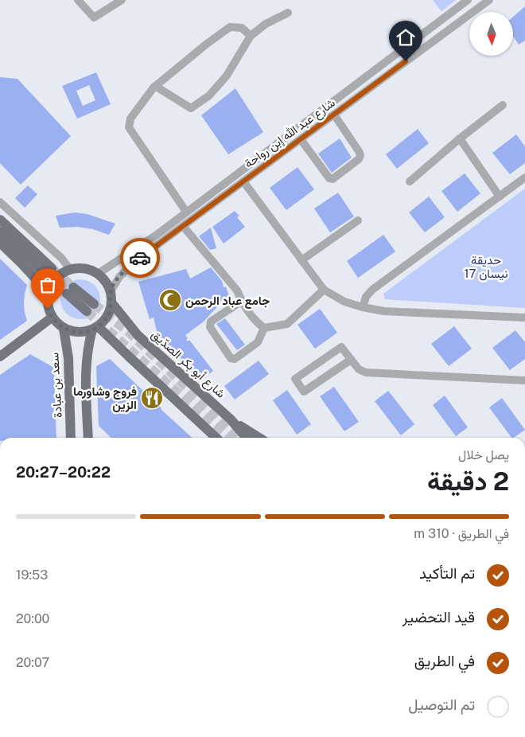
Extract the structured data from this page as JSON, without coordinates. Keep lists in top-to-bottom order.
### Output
{
  "streets": {
    "main road": ["شارع أبو بكر الصدّيق", "سعد بن عبادة"],
    "street": ["شارع عبد الله إبن رواحة"]
  },
  "crossings": [
    ["شارع عبد الله إبن رواحة", "شارع أبو بكر الصدّيق"],
    ["شارع عبد الله إبن رواحة", "سعد بن عبادة"],
    ["شارع أبو بكر الصدّيق", "سعد بن عبادة"]
  ],
  "parks": ["حديقة 17 نيسان"],
  "places": {
    "mosque": ["جامع عباد الرحمن"],
    "restaurant": ["فروج وشاورما الزين"]
  },
  "north": "bottom",
  "page": {
    "heading": ["2 دقيقة", "يصل خلال", "20:22–20:27"],
    "bar": "في الطريق · 310 m",
    "list": [
      ["تم التأكيد", "19:53"],
      ["قيد التحضير", "20:00"],
      ["في الطريق", "20:07"],
      "تم التوصيل"
    ]
  }
}
